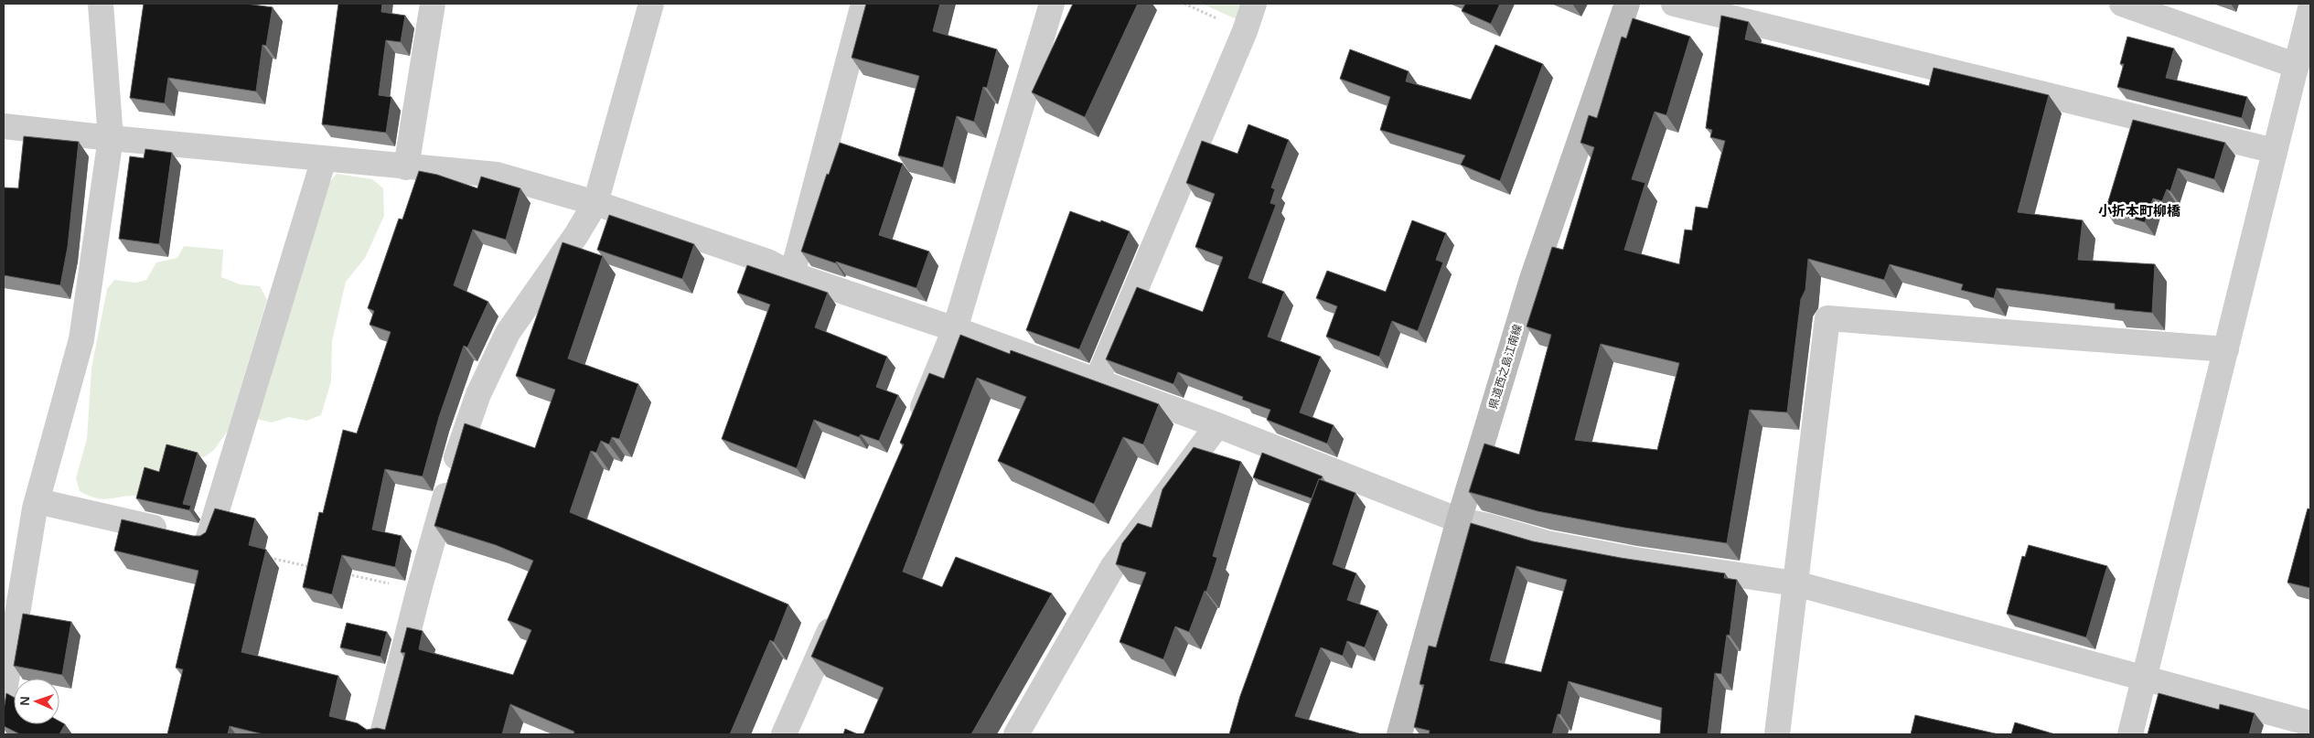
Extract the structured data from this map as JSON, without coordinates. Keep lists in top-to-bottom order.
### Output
{
  "streets": {
    "main road": ["県道西之島江南線"]
  },
  "districts": ["小折本町柳橋"],
  "north": "left"
}
